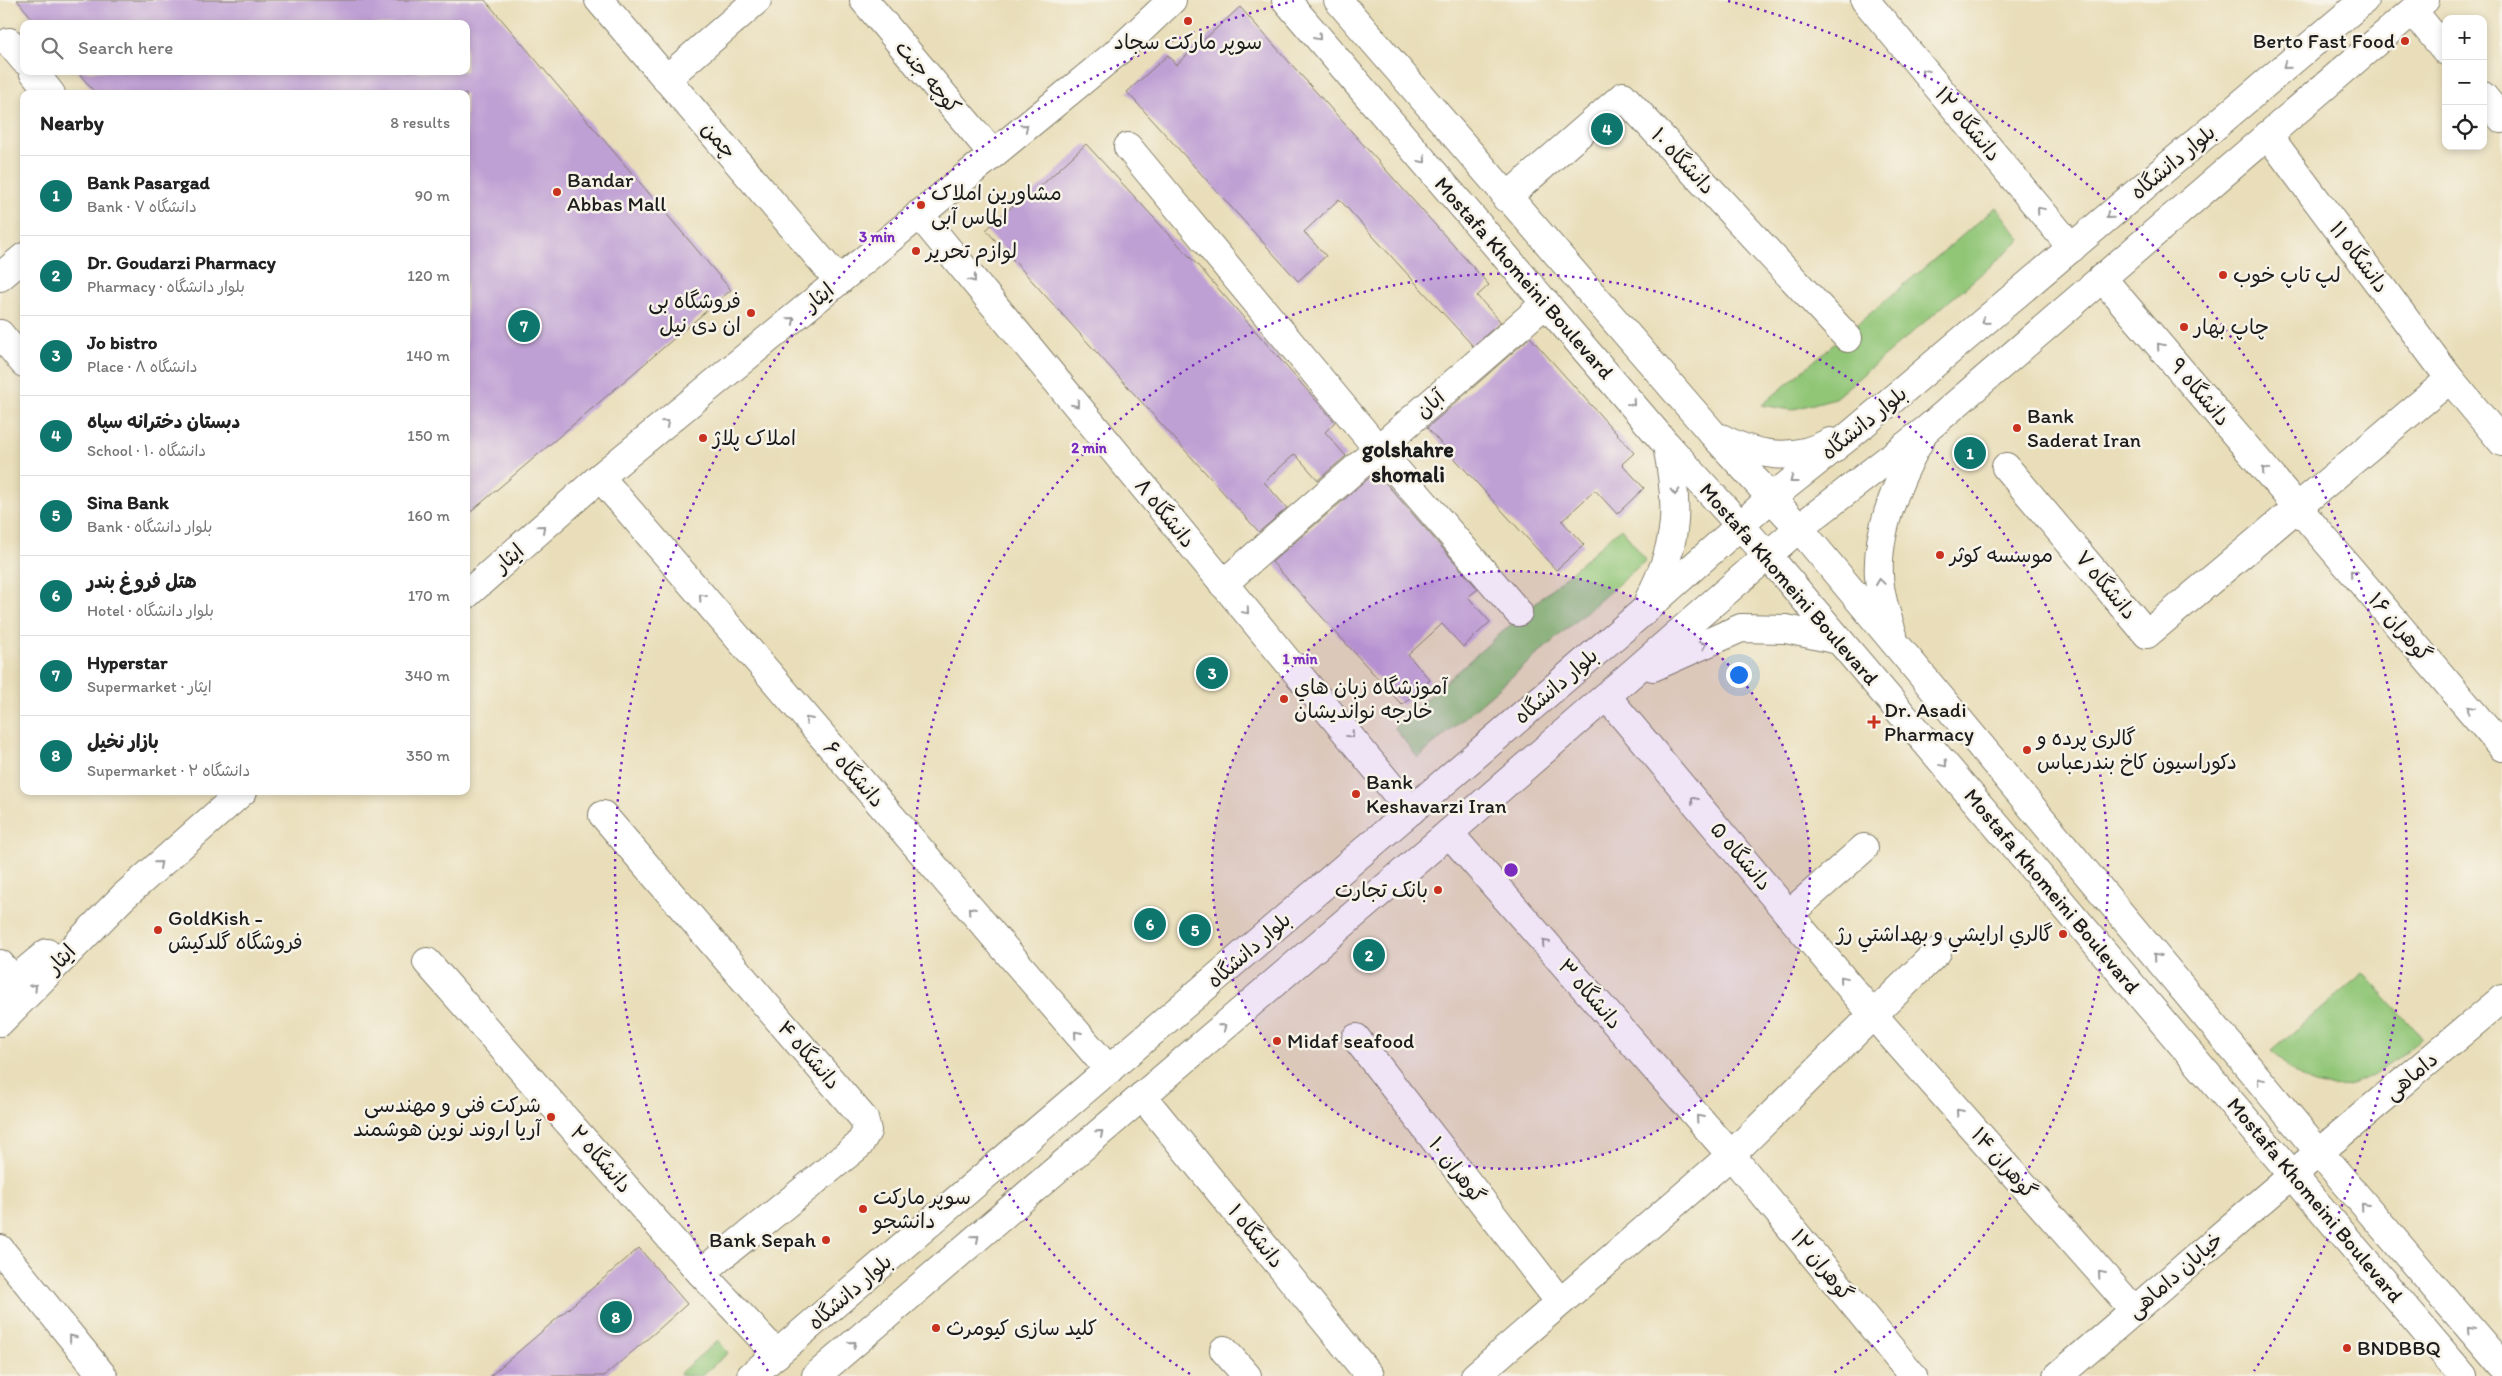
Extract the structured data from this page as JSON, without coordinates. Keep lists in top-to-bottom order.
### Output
{
  "streets": {
    "street": [
      "کوچه جنت",
      "دانشگاه ۱۲",
      "چمن",
      "دانشگاه ۱۰",
      "بلوار دانشگاه",
      "دانشگاه ۱۱",
      "Mostafa Khomeini Boulevard",
      "ایثار",
      "دانشگاه ۹",
      "آبان",
      "دانشگاه ۸",
      "دانشگاه ۷",
      "گوهران ۱۶",
      "دانشگاه ۶",
      "دانشگاه ۵",
      "دانشگاه ۳",
      "دانشگاه ۴",
      "داماهی",
      "دانشگاه ۲",
      "گوهران ۱۴",
      "گوهران ۱۰",
      "دانشگاه ۱",
      "گوهران ۱۲",
      "خیابان داماهی"
    ]
  },
  "crossings": [
    ["کوچه جنت", "ایثار"],
    ["دانشگاه ۱۲", "بلوار دانشگاه"],
    ["چمن", "ایثار"],
    ["دانشگاه ۱۰", "Mostafa Khomeini Boulevard"],
    ["بلوار دانشگاه", "دانشگاه ۱۱"],
    ["بلوار دانشگاه", "Mostafa Khomeini Boulevard"],
    ["بلوار دانشگاه", "دانشگاه ۹"],
    ["بلوار دانشگاه", "دانشگاه ۸"],
    ["بلوار دانشگاه", "دانشگاه ۶"],
    ["بلوار دانشگاه", "دانشگاه ۵"],
    ["بلوار دانشگاه", "دانشگاه ۳"],
    ["بلوار دانشگاه", "دانشگاه ۲"],
    ["بلوار دانشگاه", "دانشگاه ۱"],
    ["Mostafa Khomeini Boulevard", "آبان"],
    ["Mostafa Khomeini Boulevard", "داماهی"],
    ["Mostafa Khomeini Boulevard", "خیابان داماهی"],
    ["ایثار", "دانشگاه ۸"],
    ["ایثار", "دانشگاه ۶"],
    ["دانشگاه ۹", "دانشگاه ۷"],
    ["دانشگاه ۹", "گوهران ۱۶"],
    ["آبان", "دانشگاه ۸"],
    ["دانشگاه ۷", "گوهران ۱۶"],
    ["دانشگاه ۵", "گوهران ۱۴"],
    ["دانشگاه ۳", "گوهران ۱۲"],
    ["دانشگاه ۴", "دانشگاه ۲"],
    ["داماهی", "خیابان داماهی"],
    ["گوهران ۱۴", "خیابان داماهی"]
  ],
  "one_way": [
    "دانشگاه ۱۲",
    "ایثار",
    "دانشگاه ۹",
    "گوهران ۱۶",
    "دانشگاه ۶",
    "دانشگاه ۵",
    "دانشگاه ۳",
    "گوهران ۱۴"
  ],
  "districts": ["golshahre shomali"],
  "places": {
    "other": [
      "سوپر مارکت سجاد",
      "Berto Fast Food",
      "Bandar Abbas Mall",
      "مشاورین املاک الماس آبی",
      "لوازم تحریر",
      "لپ تاپ خوب",
      "فروشگاه بی ان دی نیل",
      "چاپ بهار",
      "Bank Saderat Iran",
      "املاک پلاژ",
      "موسسه کوثر",
      "آموزشگاه زبان هاي خارجه نوانديشان",
      "گالری پرده و دکوراسیون کاخ بندرعباس",
      "Bank Keshavarzi Iran",
      "بانک تجارت",
      "GoldKish - فروشگاه گلدکیش",
      "گالري ارايشي و بهداشتي رژ",
      "Midaf seafood",
      "شرکت فنی و مهندسی آریا اروند نوین هوشمند",
      "سوپر مارکت دانشجو",
      "Bank Sepah",
      "کلید سازی کیومرث",
      "BNDBBQ"
    ],
    "health": ["Dr. Asadi Pharmacy"]
  },
  "page": {
    "map_buttons": ["+", "−"],
    "search": "Search here",
    "heading": ["Nearby", "8 results"],
    "pins": [
      "4",
      "7",
      "1",
      "3",
      "6",
      "5",
      "2",
      "8"
    ],
    "list": [
      {
        "mark": "1",
        "name": "Bank Pasargad",
        "note": "Bank · دانشگاه ۷",
        "value": "90 m"
      },
      {
        "mark": "2",
        "name": "Dr. Goudarzi Pharmacy",
        "note": "Pharmacy · بلوار دانشگاه",
        "value": "120 m"
      },
      {
        "mark": "3",
        "name": "Jo bistro",
        "note": "Place · دانشگاه ۸",
        "value": "140 m"
      },
      {
        "mark": "4",
        "name": "دبستان دخترانه سپاه",
        "note": "School · دانشگاه ۱۰",
        "value": "150 m"
      },
      {
        "mark": "5",
        "name": "Sina Bank",
        "note": "Bank · بلوار دانشگاه",
        "value": "160 m"
      },
      {
        "mark": "6",
        "name": "هتل فروغ بندر",
        "note": "Hotel · بلوار دانشگاه",
        "value": "170 m"
      },
      {
        "mark": "7",
        "name": "Hyperstar",
        "note": "Supermarket · ایثار",
        "value": "340 m"
      },
      {
        "mark": "8",
        "name": "بازار نخیل",
        "note": "Supermarket · دانشگاه ۲",
        "value": "350 m"
      }
    ]
  },
  "rings": ["3 min", "2 min", "1 min"]
}
